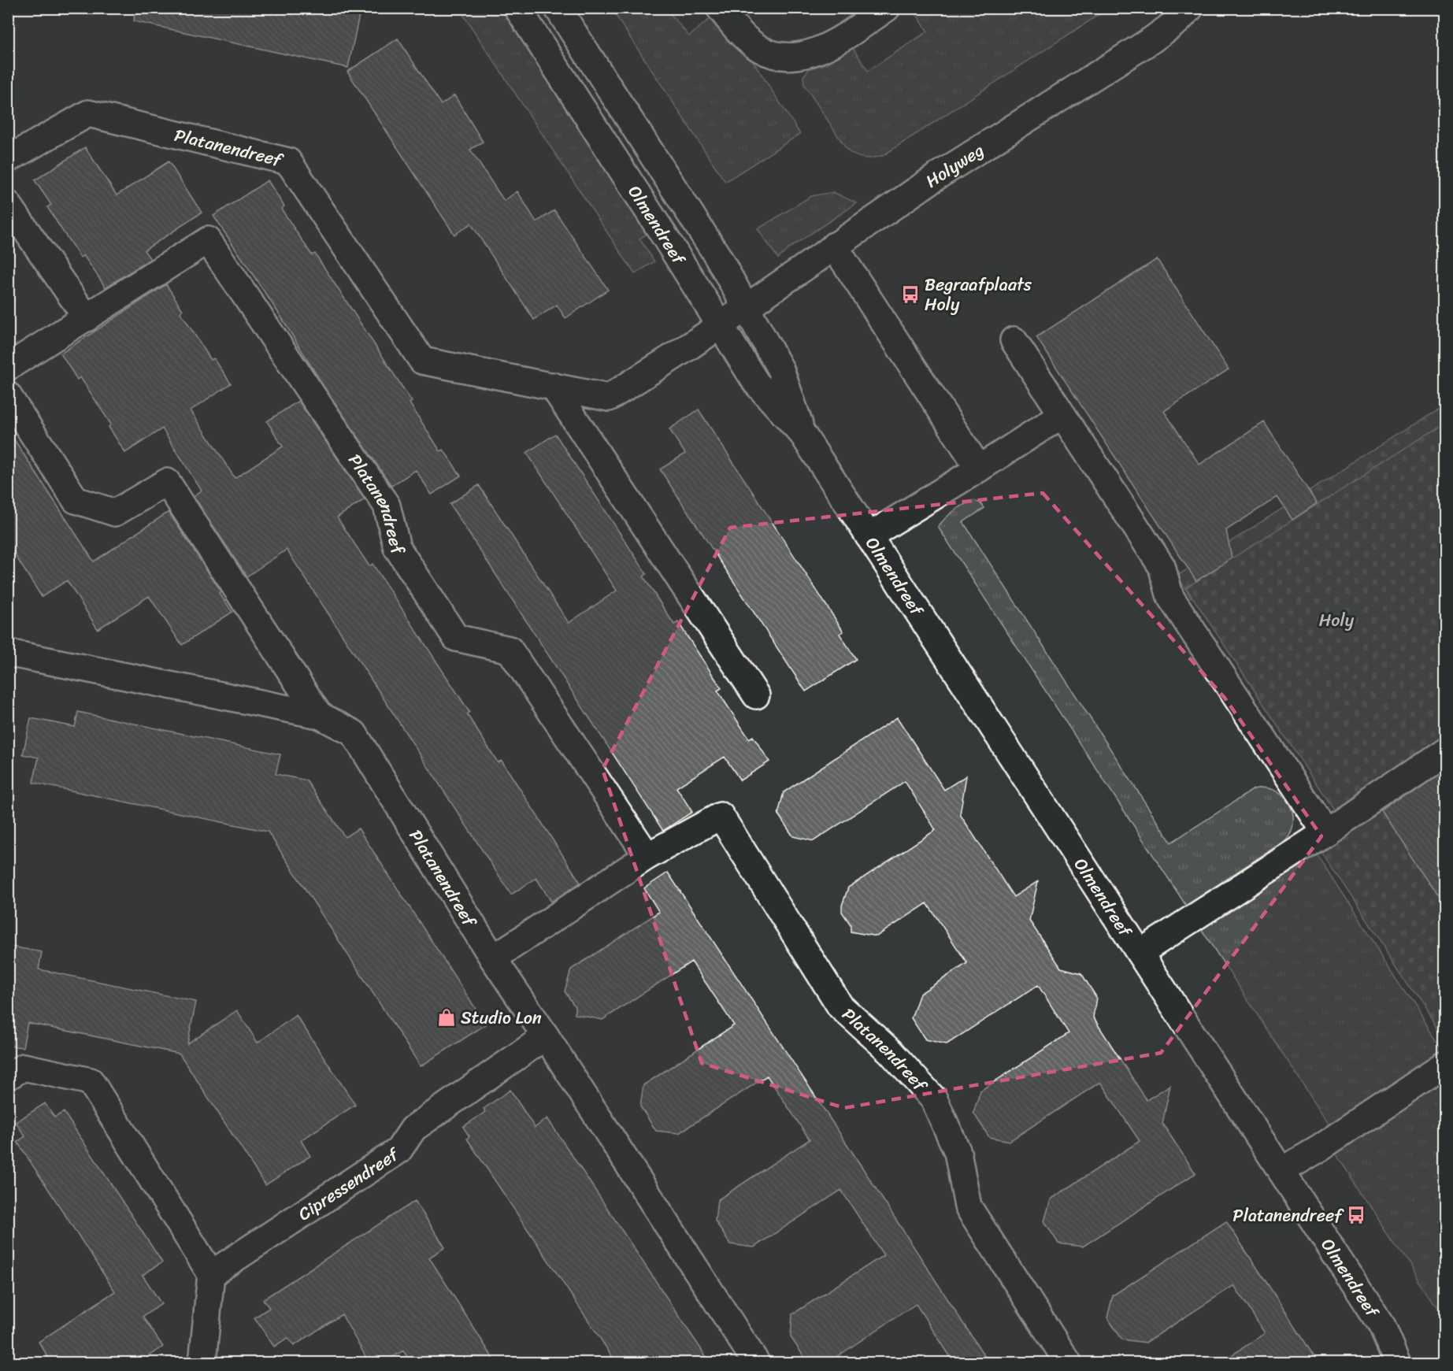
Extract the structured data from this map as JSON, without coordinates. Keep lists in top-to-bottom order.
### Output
{
  "streets": {
    "street": [
      "Platanendreef",
      "Holyweg",
      "Olmendreef",
      "Cipressendreef"
    ]
  },
  "crossings": [
    ["Platanendreef", "Holyweg"],
    ["Platanendreef", "Olmendreef"],
    ["Platanendreef", "Cipressendreef"],
    ["Holyweg", "Olmendreef"]
  ],
  "parks": ["Holy"],
  "places": {
    "bus stop": ["Begraafplaats Holy", "Platanendreef"],
    "shop": ["Studio Lon"]
  }
}
